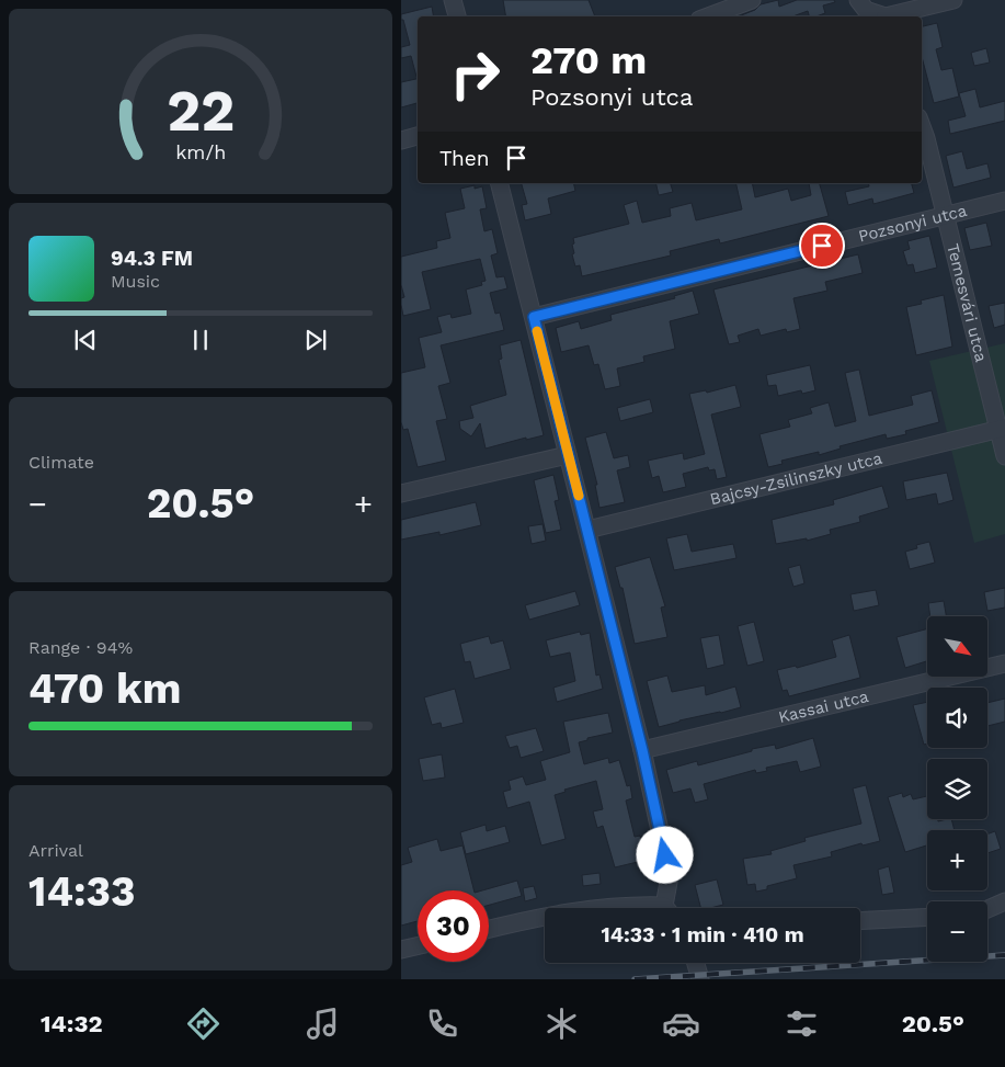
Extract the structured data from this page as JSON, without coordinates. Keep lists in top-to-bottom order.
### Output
{
  "streets": {
    "street": [
      "Pozsonyi utca",
      "Temesvári utca",
      "Bajcsy-Zsilinszky utca",
      "Kassai utca"
    ]
  },
  "crossings": [
    ["Pozsonyi utca", "Temesvári utca"],
    ["Temesvári utca", "Bajcsy-Zsilinszky utca"]
  ],
  "north": "bottom right",
  "page": {
    "turn": ["270 m", "Pozsonyi utca"],
    "then": "Then",
    "song": ["94.3 FM", "Music"],
    "tile": [
      "Climate",
      ["Range · 94%", "470 km"],
      ["Arrival", "14:33"]
    ],
    "heat": ["−", "20.5°", "+"],
    "map_buttons": ["+", "−"],
    "limit": "30",
    "trip": "14:33 · 1 min · 410 m",
    "tabs": ["14:32", "20.5°"],
    "gauge": ["22", "km/h"]
  }
}
